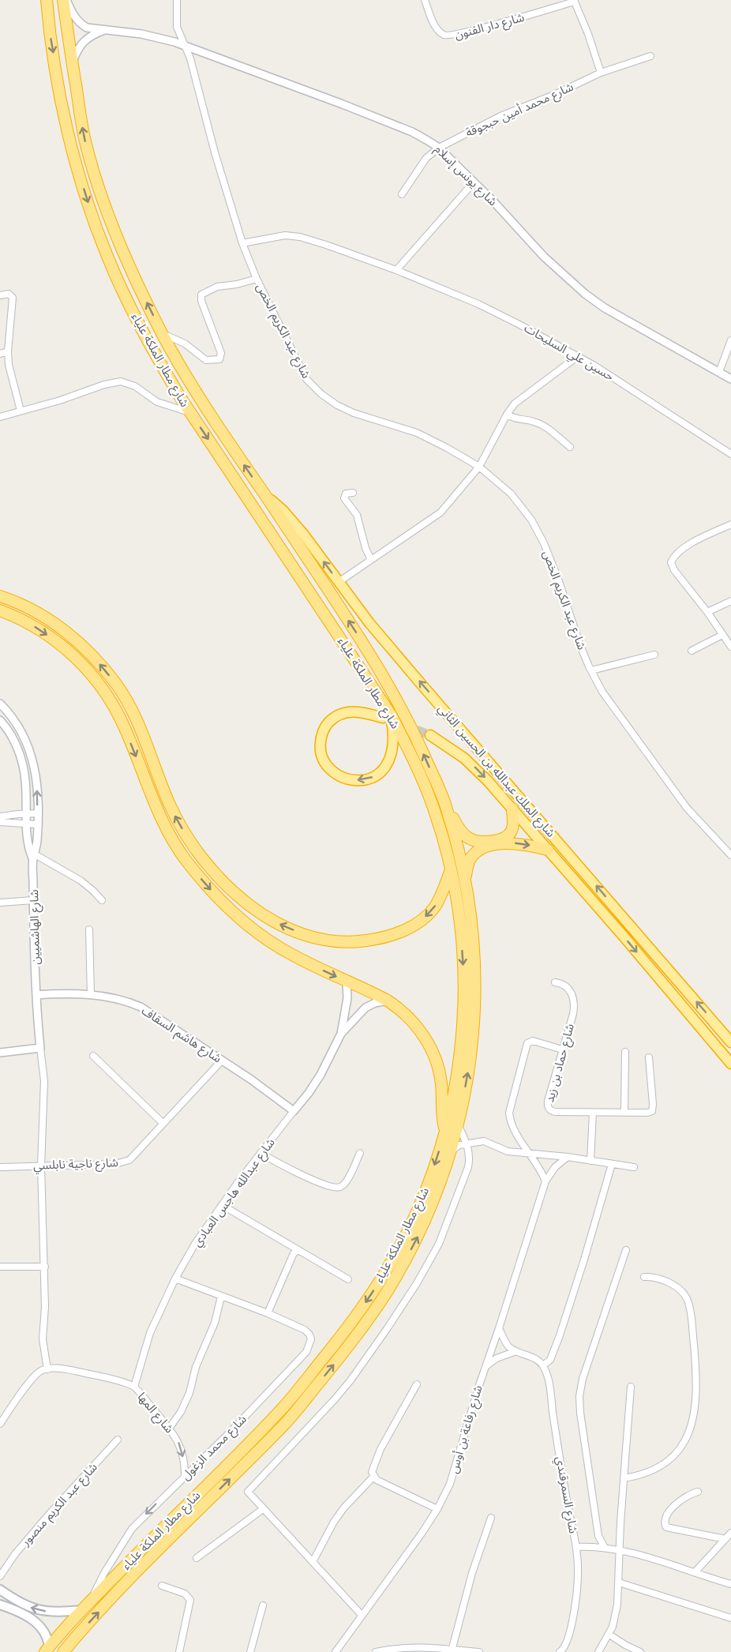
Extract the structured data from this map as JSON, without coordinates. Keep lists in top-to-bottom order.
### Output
{
  "streets": {
    "highway": ["شارع مطار الملكة علياء", "شارع الملك عبدالله بن الحسين الثاني"],
    "street": [
      "شارع دار الفنون",
      "شارع محمد أمين حبجوقة",
      "شارع يونس إسلام",
      "شارع عبد الكريم الخص",
      "حسين علي السليحات",
      "شارع الهاشميين",
      "شارع هاشم السقاف",
      "شارع حماد بن زيد",
      "شارع ناجية نابلسي",
      "شارع عبدالله هاجس العبادي",
      "شارع المها",
      "شارع رفاعة بن أوس",
      "شارع محمد الزغول",
      "شارع السمرقندي",
      "شارع عبد الكريم منصور"
    ]
  },
  "crossings": [
    ["شارع محمد أمين حبجوقة", "شارع يونس إسلام"],
    ["شارع يونس إسلام", "شارع عبد الكريم الخص"],
    ["شارع يونس إسلام", "شارع مطار الملكة علياء"],
    ["شارع عبد الكريم الخص", "حسين علي السليحات"],
    ["شارع مطار الملكة علياء", "شارع الملك عبدالله بن الحسين الثاني"],
    ["شارع مطار الملكة علياء", "شارع محمد الزغول"],
    ["شارع الهاشميين", "شارع هاشم السقاف"],
    ["شارع هاشم السقاف", "شارع ناجية نابلسي"],
    ["شارع هاشم السقاف", "شارع عبدالله هاجس العبادي"],
    ["شارع عبدالله هاجس العبادي", "شارع المها"],
    ["شارع عبدالله هاجس العبادي", "شارع محمد الزغول"],
    ["شارع المها", "شارع محمد الزغول"]
  ]
}
